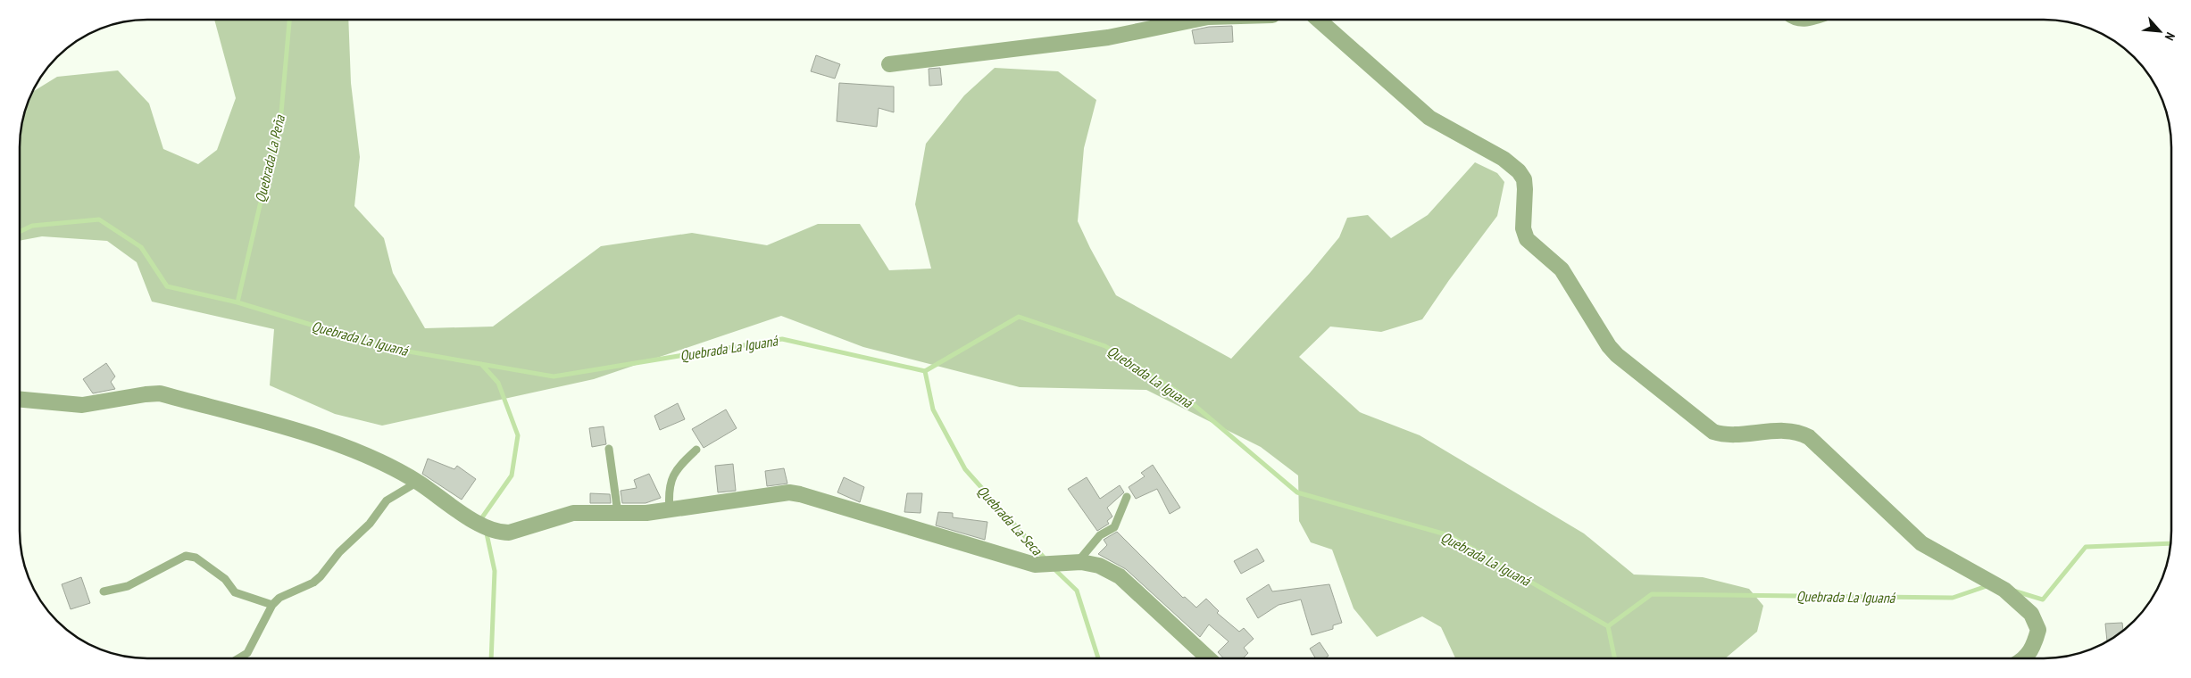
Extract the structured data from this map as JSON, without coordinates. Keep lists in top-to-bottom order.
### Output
{
  "water": ["Quebrada La Peña", "Quebrada La Iguaná", "Quebrada La Seca"],
  "north": "bottom right"
}
